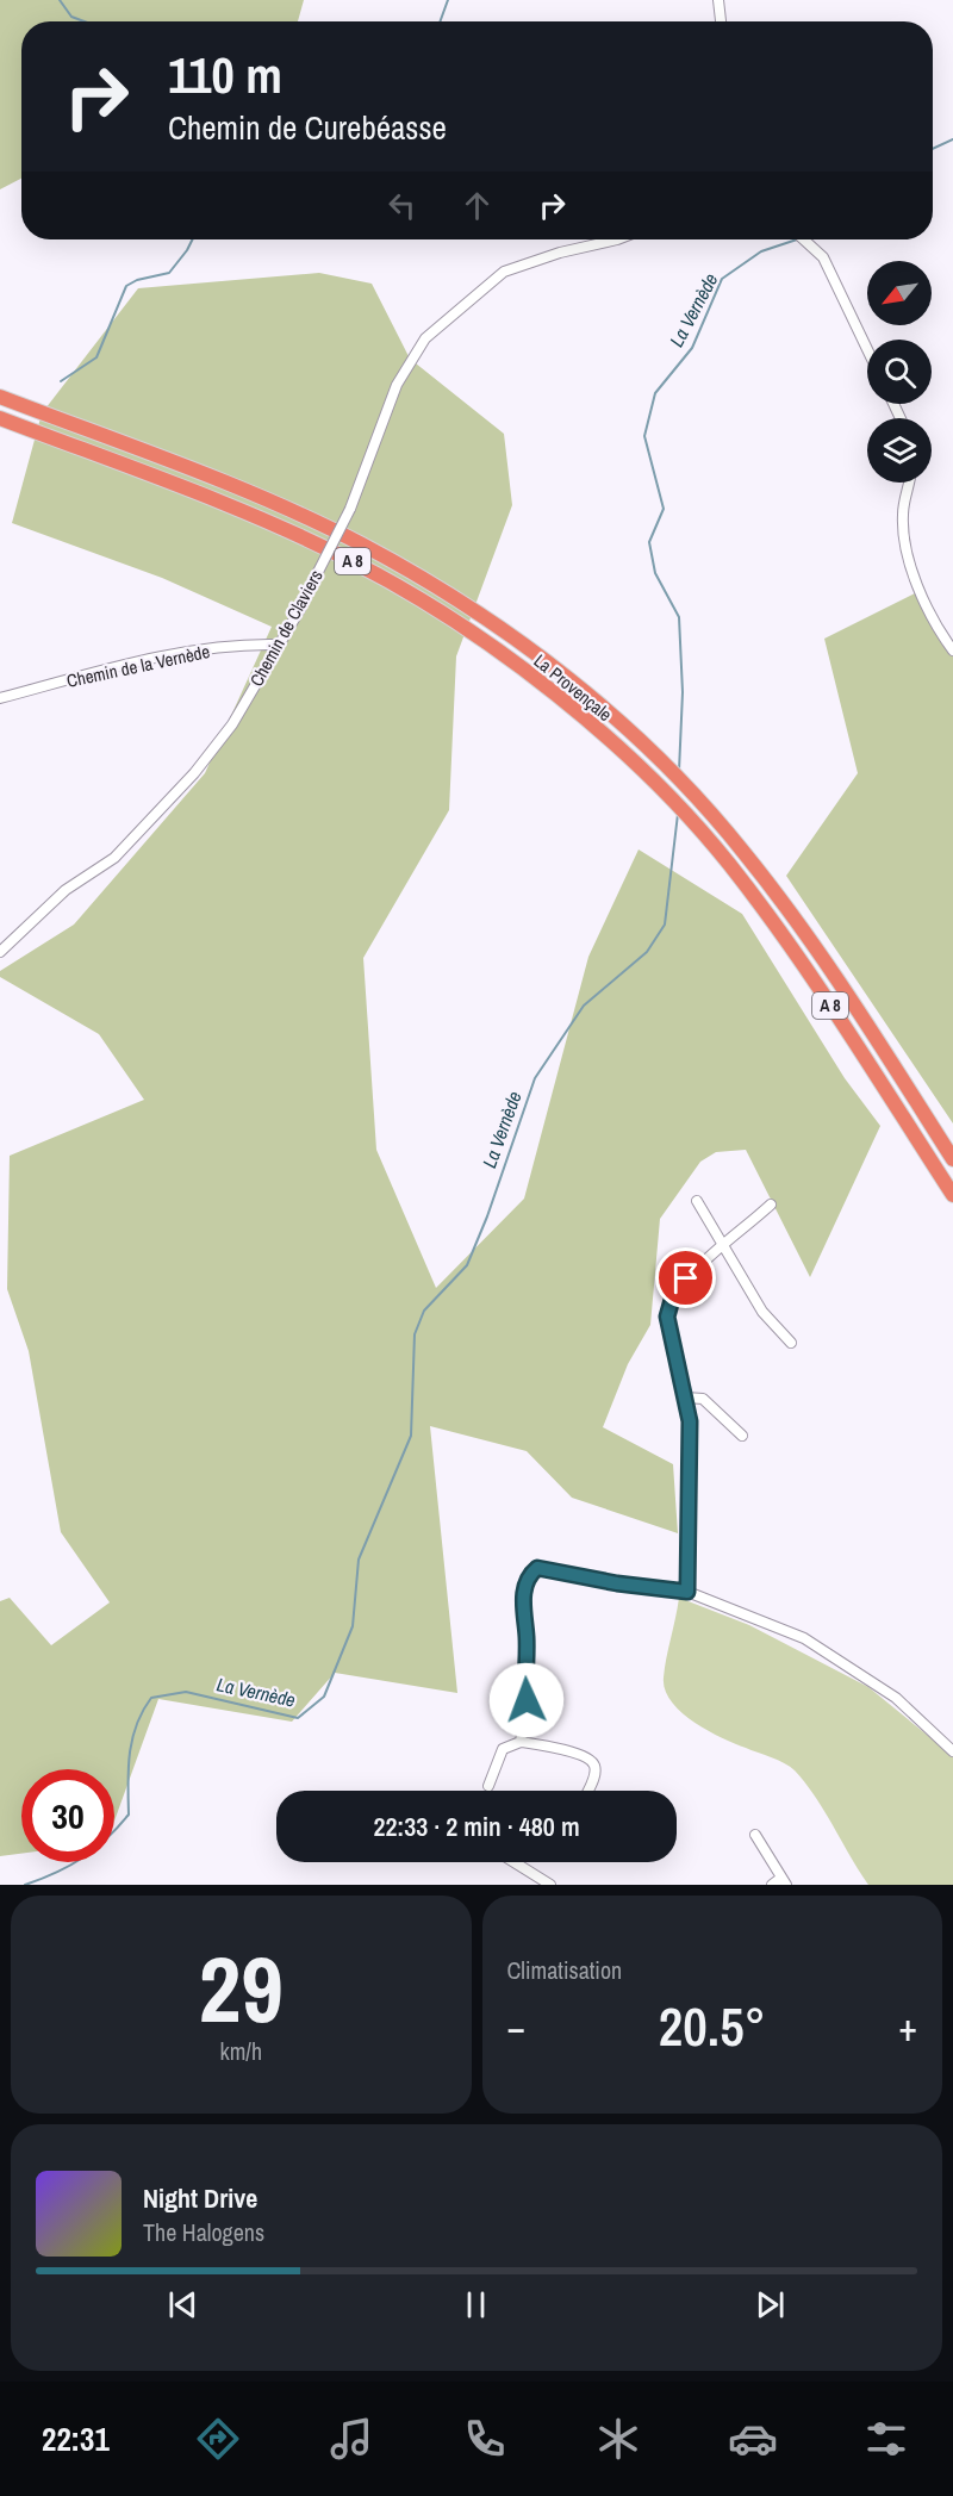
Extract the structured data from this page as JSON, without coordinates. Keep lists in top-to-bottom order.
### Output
{
  "streets": {
    "highway": ["A 8", "La Provençale"],
    "street": ["Chemin de Claviers", "Chemin de la Vernède"]
  },
  "crossings": [
    ["Chemin de Claviers", "Chemin de la Vernède"]
  ],
  "water": ["La Vernède"],
  "north": "bottom left",
  "page": {
    "turn": ["110 m", "Chemin de Curebéasse"],
    "limit": "30",
    "trip": "22:33 · 2 min · 480 m",
    "tile": [
      ["29", "km/h"],
      "Climatisation"
    ],
    "heat": ["−", "20.5°", "+"],
    "song": ["Night Drive", "The Halogens"],
    "tabs": "22:31"
  }
}
